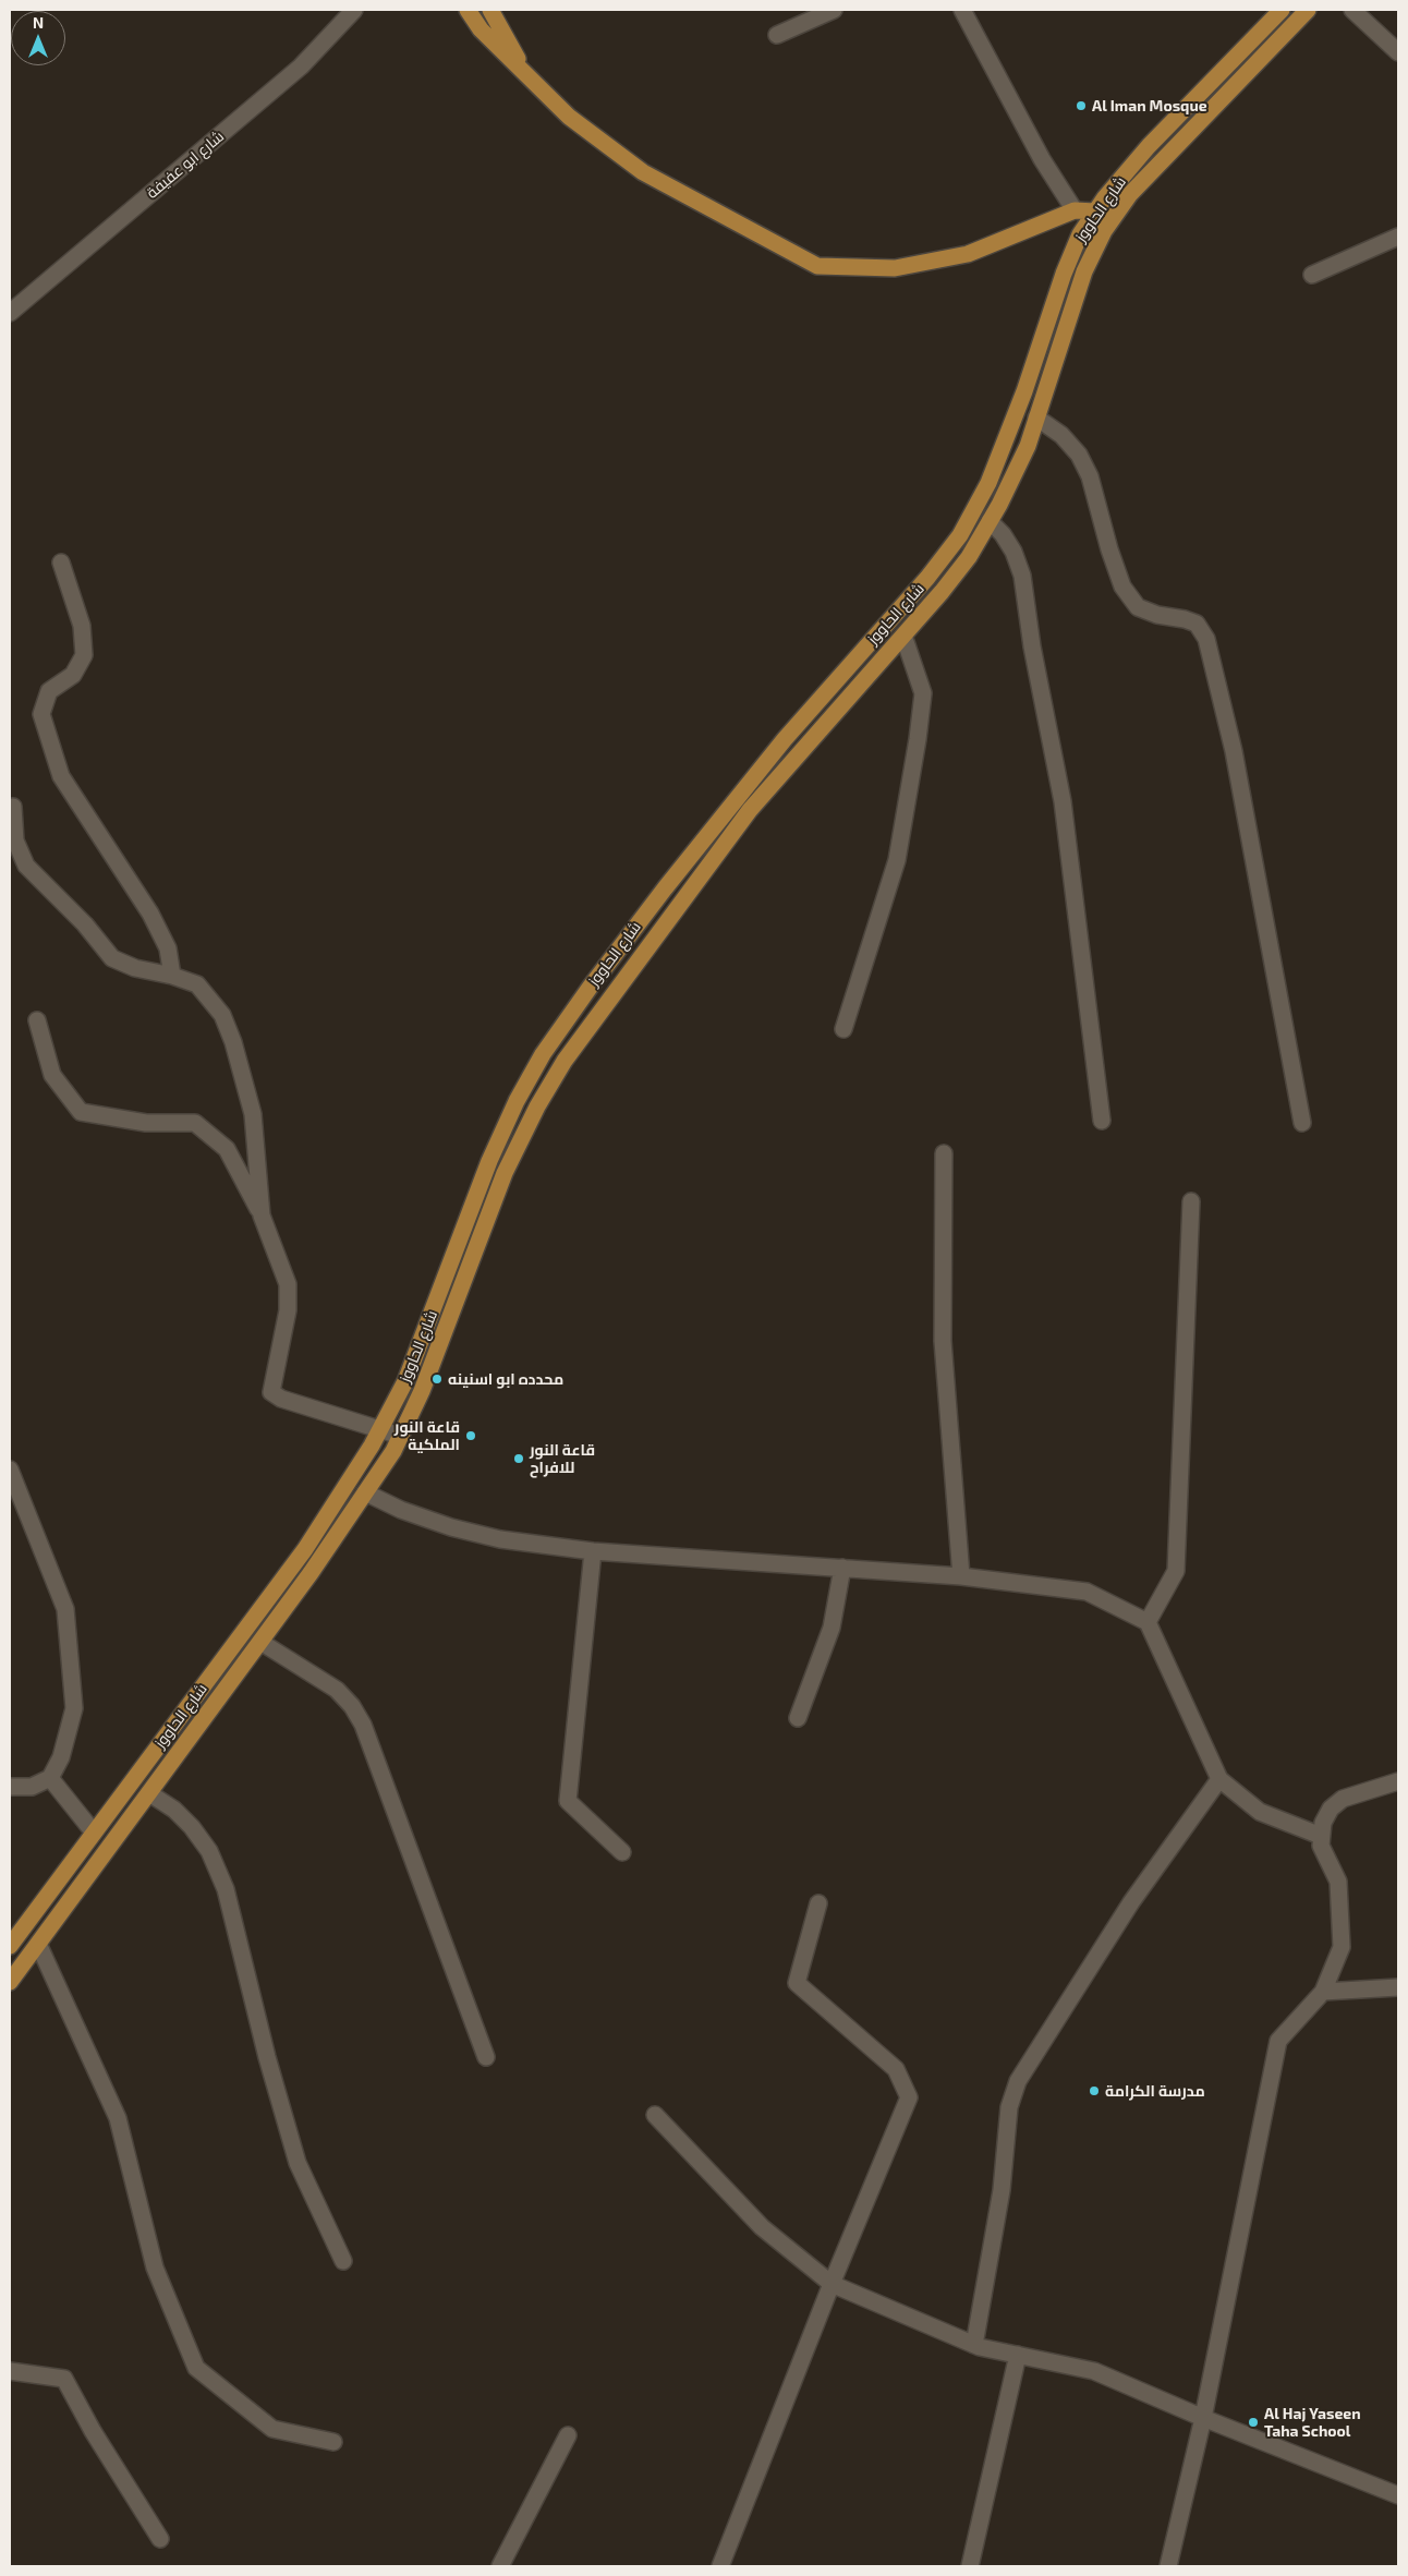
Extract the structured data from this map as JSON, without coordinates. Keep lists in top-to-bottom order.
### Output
{
  "streets": {
    "main road": ["شارع الحاووز"],
    "street": ["شارع ابو عفيفة"]
  },
  "places": [
    "Al Iman Mosque",
    "محدده ابو اسنينه",
    "قاعة النور الملكية",
    "قاعة النور للافراح",
    "مدرسة الكرامة",
    "Al Haj Yaseen Taha School"
  ],
  "north": "top"
}
